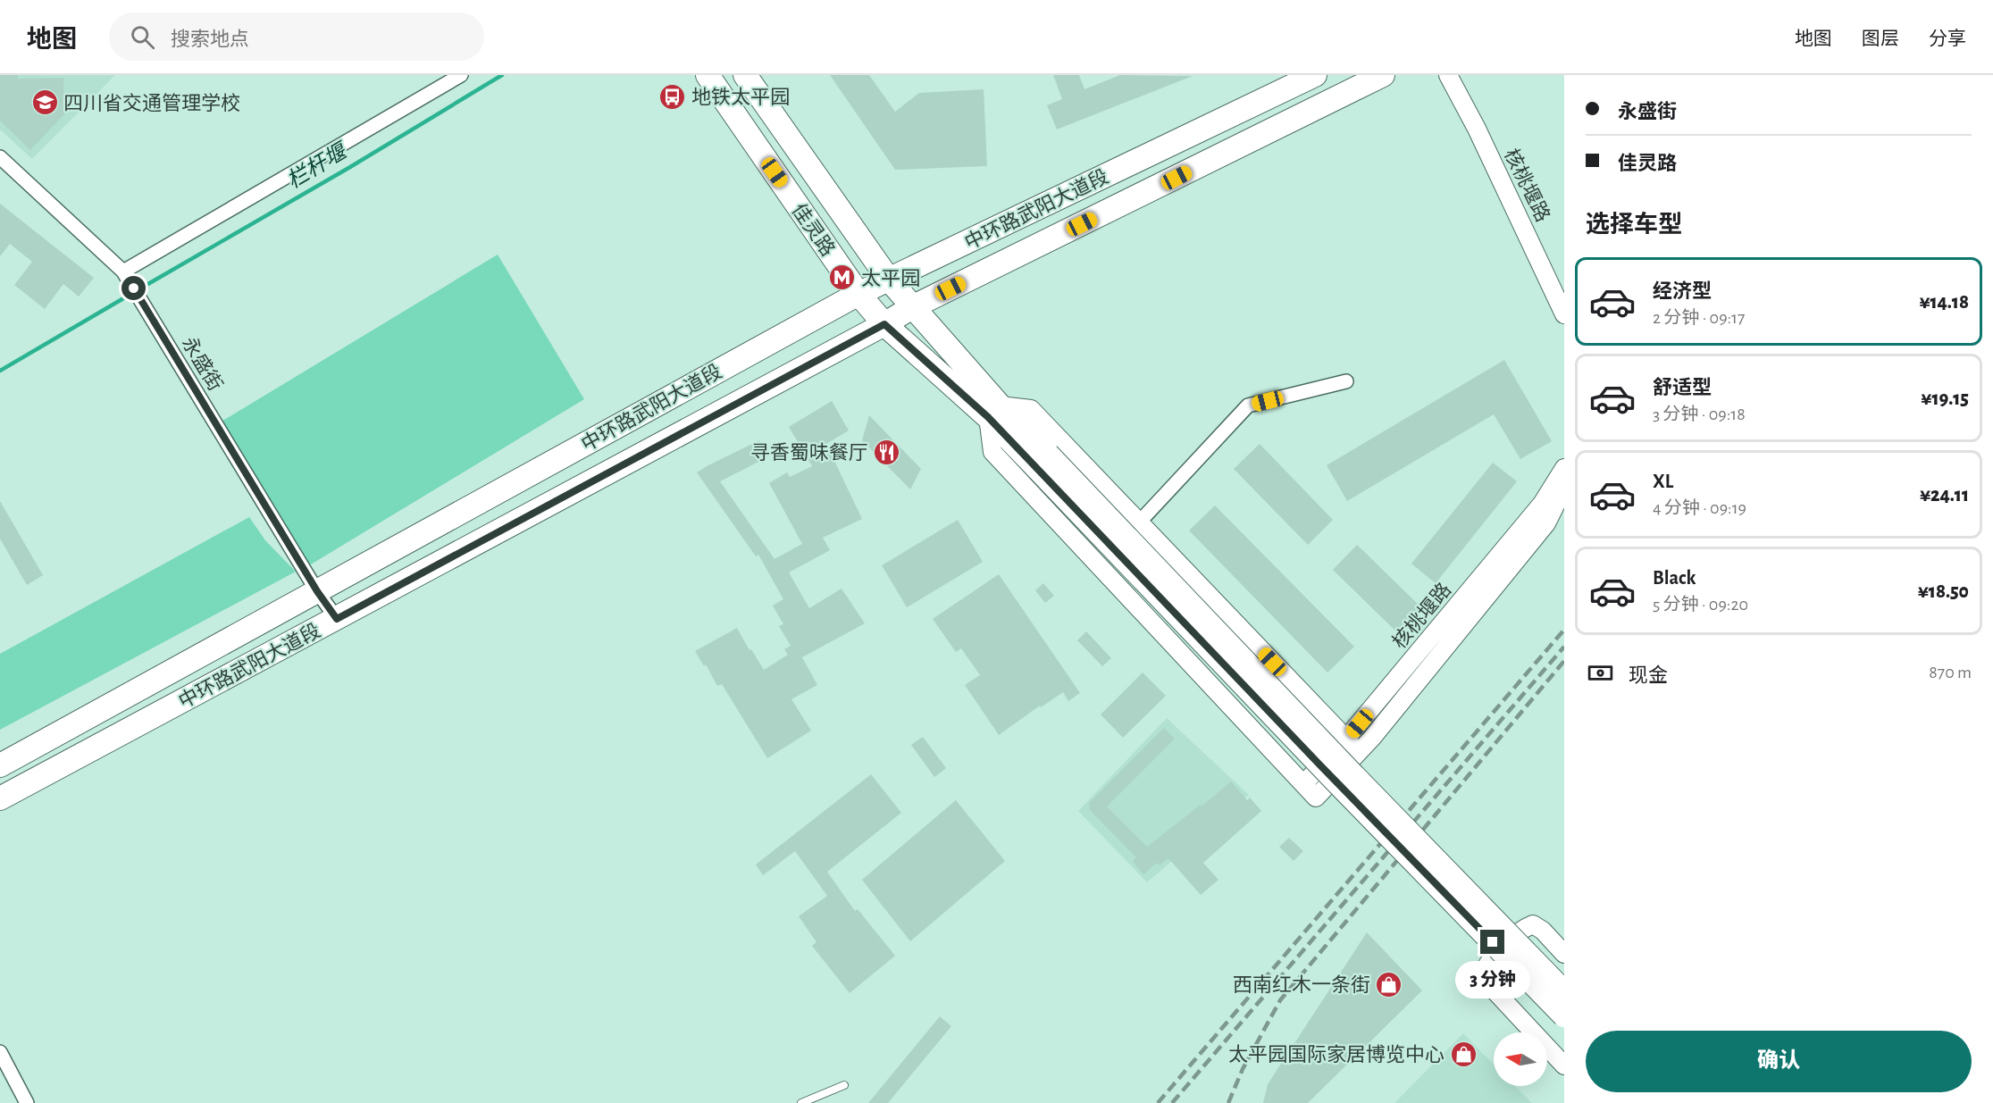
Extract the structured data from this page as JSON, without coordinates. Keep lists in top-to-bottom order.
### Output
{
  "streets": {
    "main road": ["中环路武阳大道段", "佳灵路"],
    "street": ["核桃堰路", "永盛街"]
  },
  "crossings": [
    ["中环路武阳大道段", "佳灵路"],
    ["中环路武阳大道段", "永盛街"]
  ],
  "water": ["栏杆堰"],
  "places": {
    "bus stop": ["地铁太平园"],
    "school or university": ["四川省交通管理学校"],
    "metro station": ["太平园"],
    "restaurant": ["寻香蜀味餐厅"],
    "shop": ["西南红木一条街", "太平园国际家居博览中心"]
  },
  "north": "left",
  "page": {
    "header": "地图",
    "search": "搜索地点",
    "nav": ["地图", "图层", "分享"],
    "banner": ["永盛街", "佳灵路"],
    "heading": "选择车型",
    "list": [
      {
        "name": "经济型",
        "note": "2 分钟 · 09:17",
        "value": "¥14.18"
      },
      {
        "name": "舒适型",
        "note": "3 分钟 · 09:18",
        "value": "¥19.15"
      },
      {
        "name": "XL",
        "note": "4 分钟 · 09:19",
        "value": "¥24.11"
      },
      {
        "name": "Black",
        "note": "5 分钟 · 09:20",
        "value": "¥18.50"
      }
    ],
    "pay": ["现金", "870 m"],
    "bubble": "3 分钟",
    "buttons": "确认"
  }
}
